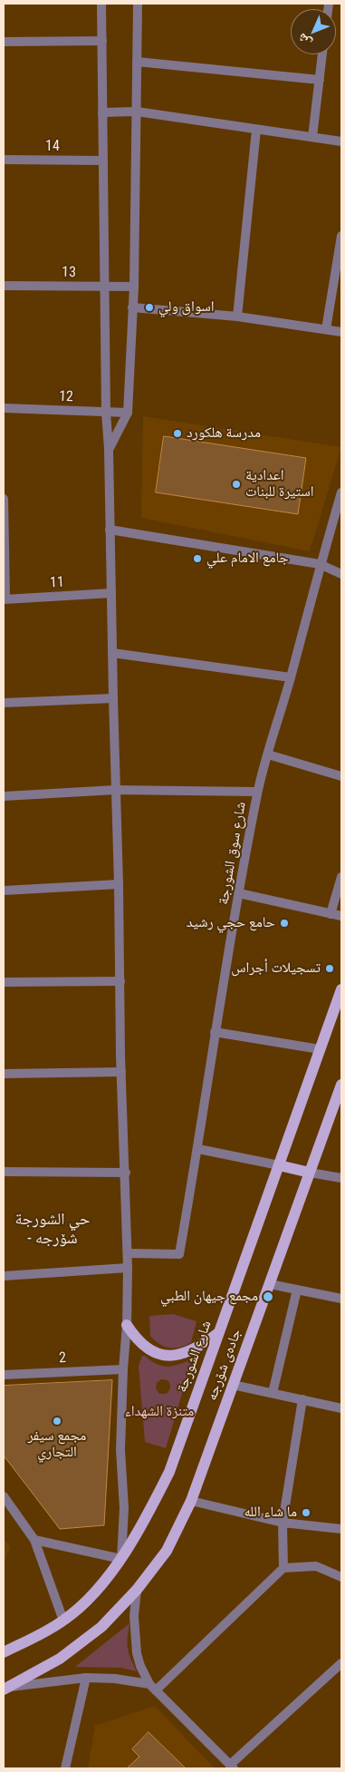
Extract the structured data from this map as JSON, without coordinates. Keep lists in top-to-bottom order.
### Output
{
  "streets": {
    "main road": ["شارع الشورجة", "جادەی شۆرجە"],
    "street": [
      "14",
      "13",
      "12",
      "11",
      "شارع سوق الشورجة",
      "2"
    ]
  },
  "districts": ["حي الشورجة - شۆرجە"],
  "parks": ["متنزة الشهداء"],
  "places": [
    "اسواق ولي",
    "مدرسة هلكورد",
    "اعدادية استيرة للبنات",
    "جامع الامام علي",
    "حامع حجي رشيد",
    "تسجيلات أجراس",
    "مجمع جيهان الطبي",
    "مجمع سيفر التجاري",
    "ما شاء الله"
  ],
  "north": "bottom left"
}
